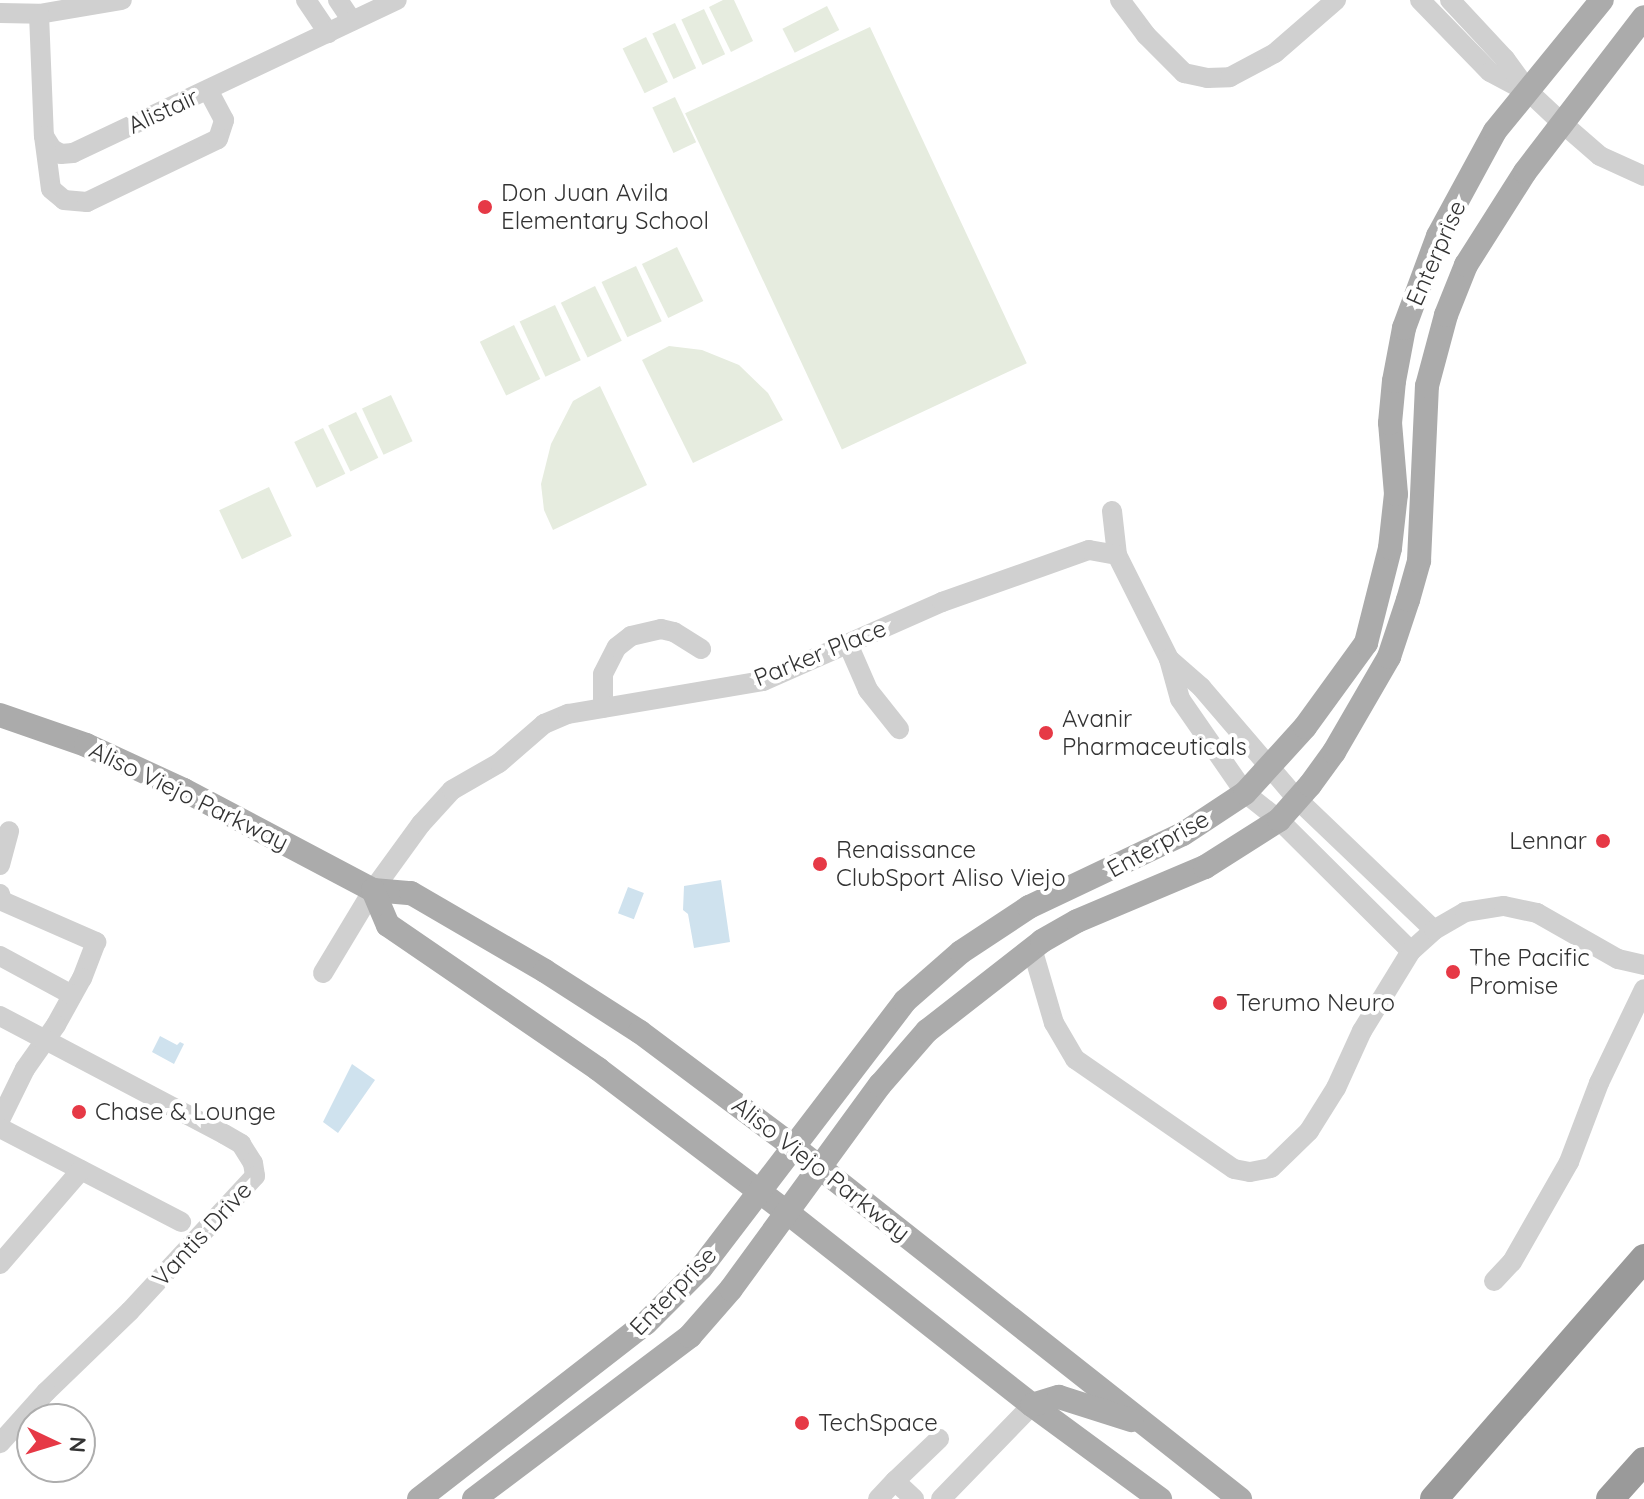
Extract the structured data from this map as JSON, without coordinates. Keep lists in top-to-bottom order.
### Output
{
  "streets": {
    "main road": ["Enterprise", "Aliso Viejo Parkway"],
    "street": ["Alistair", "Parker Place", "Vantis Drive"]
  },
  "crossings": [
    ["Enterprise", "Aliso Viejo Parkway"],
    ["Parker Place", "Aliso Viejo Parkway"]
  ],
  "places": [
    "Don Juan Avila Elementary School",
    "Avanir Pharmaceuticals",
    "Lennar",
    "Renaissance ClubSport Aliso Viejo",
    "The Pacific Promise",
    "Terumo Neuro",
    "Chase & Lounge",
    "TechSpace"
  ],
  "north": "right"
}
